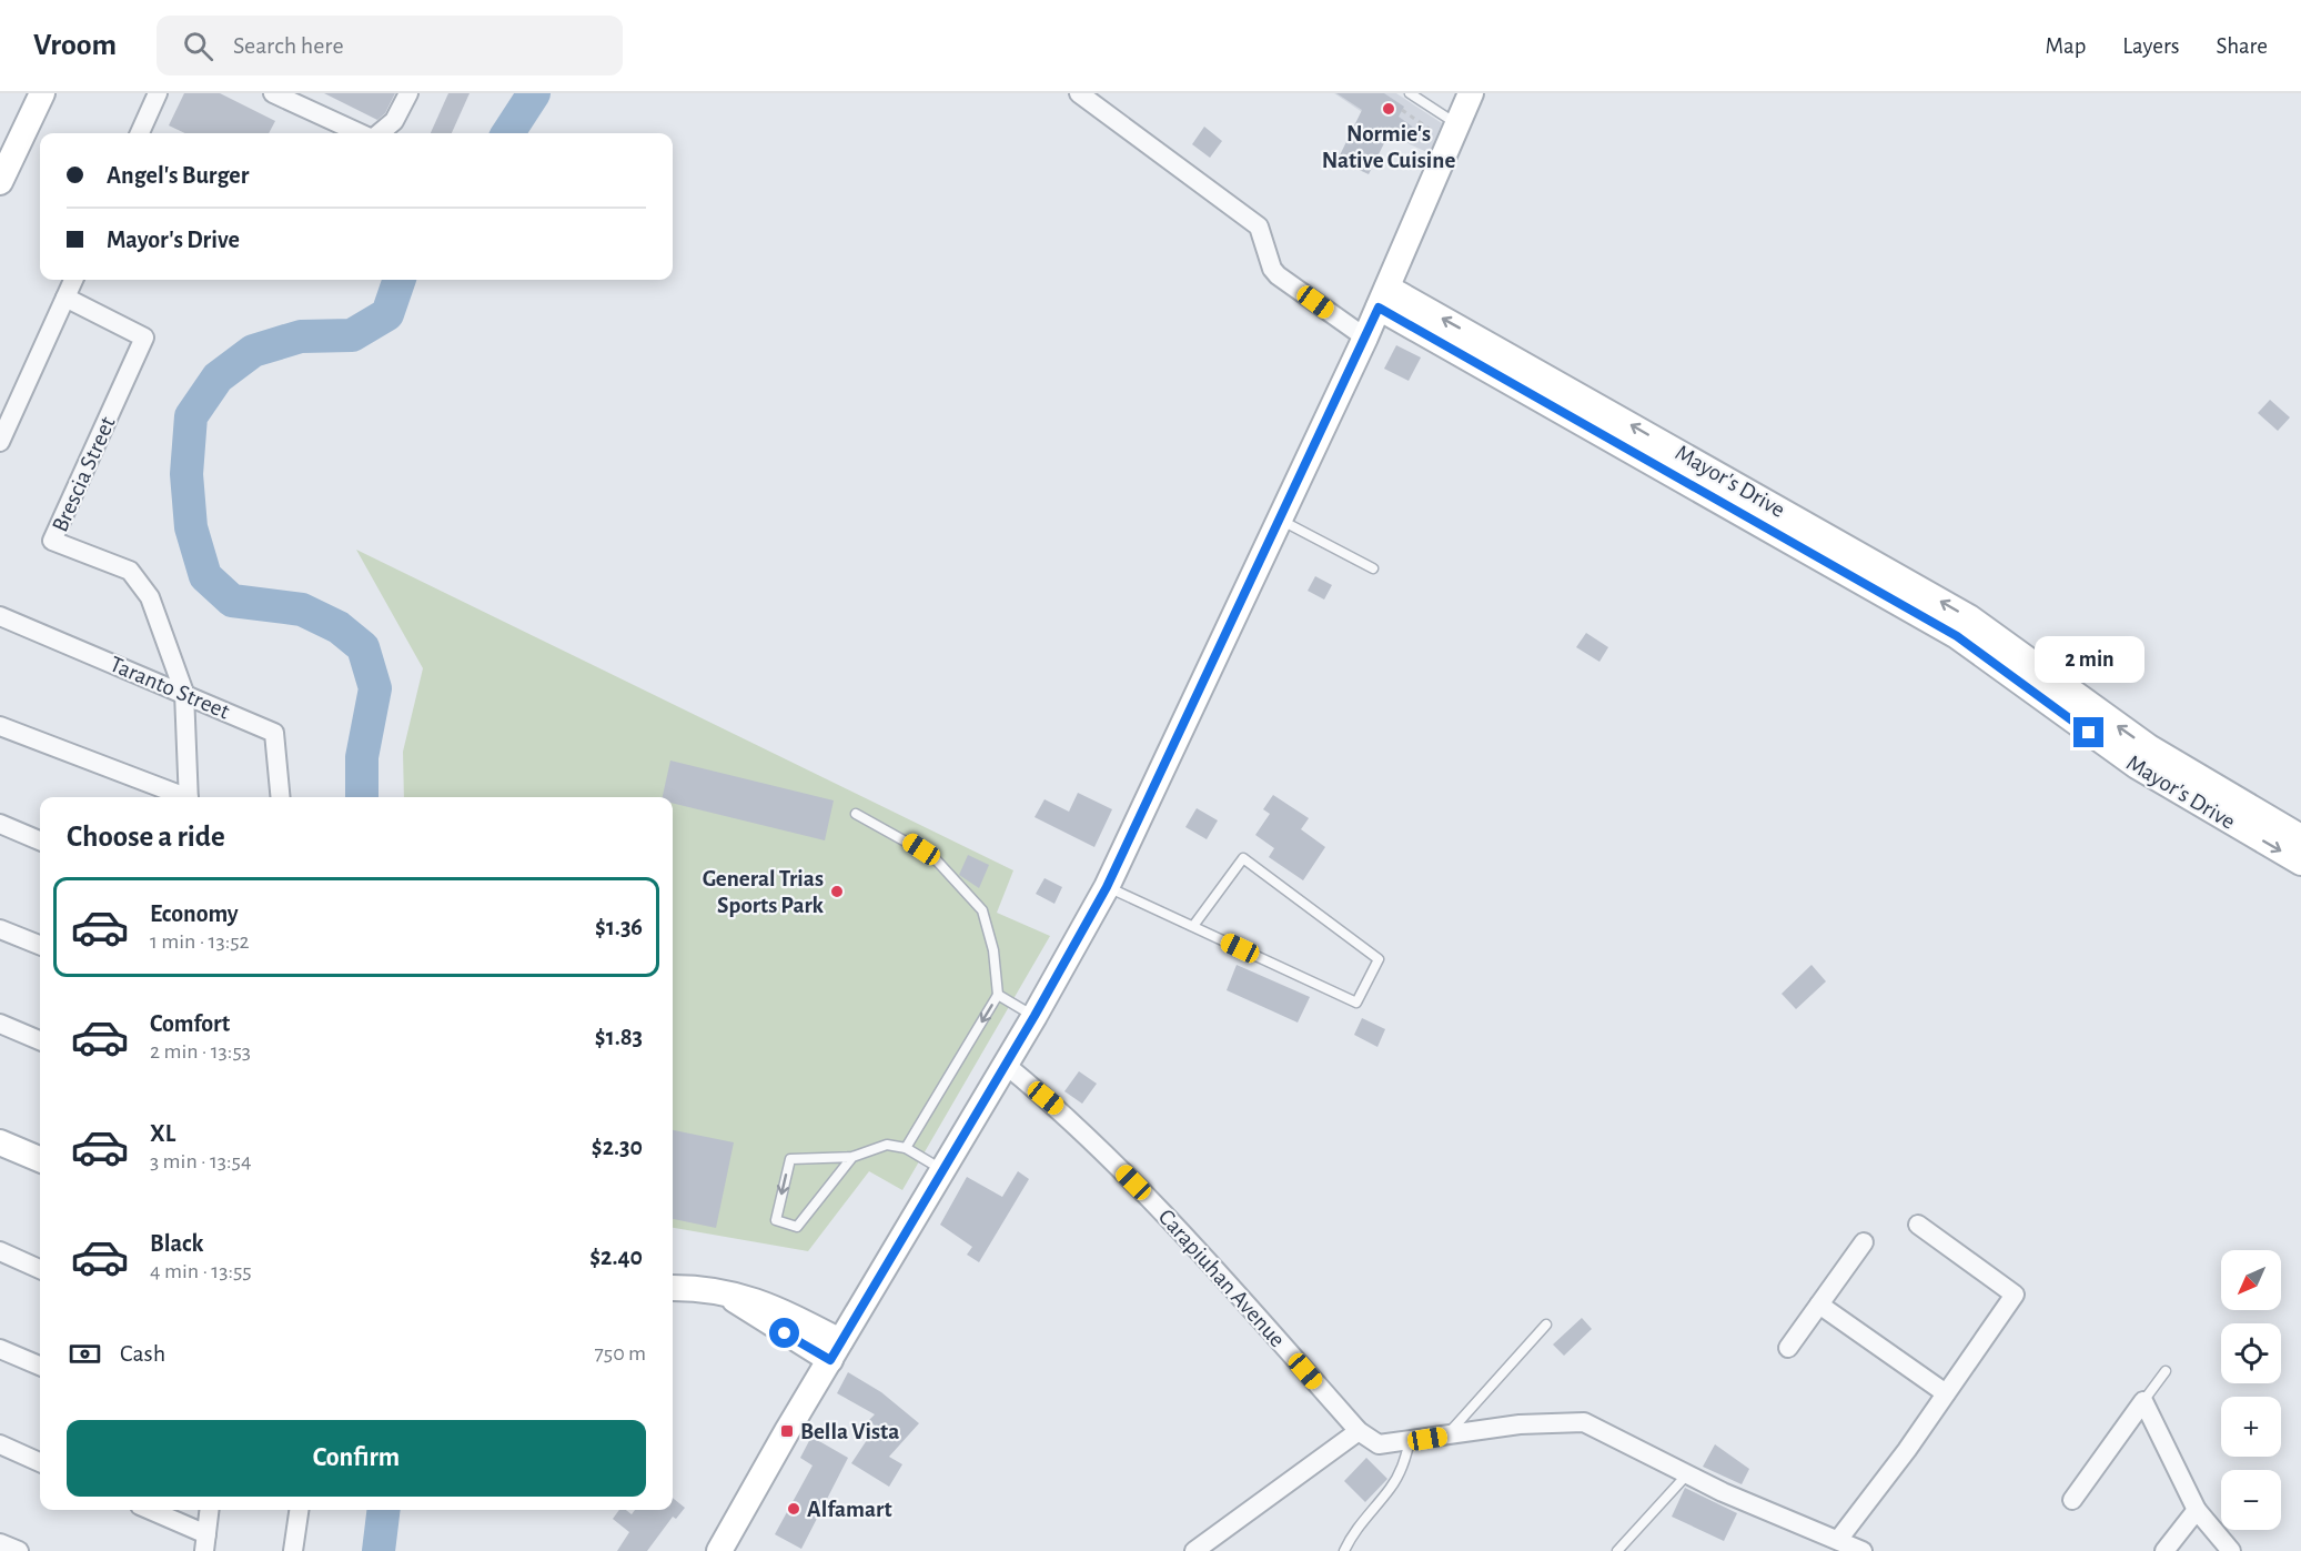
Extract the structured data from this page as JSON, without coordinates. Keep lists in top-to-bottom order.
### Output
{
  "streets": {
    "street": [
      "Brescia Street",
      "Mayor's Drive",
      "Taranto Street",
      "Carapiuhan Avenue"
    ]
  },
  "crossings": [
    ["Brescia Street", "Taranto Street"]
  ],
  "places": {
    "other": ["Normie's Native Cuisine", "General Trias Sports Park", "Alfamart"],
    "transit": ["Bella Vista"]
  },
  "north": "bottom left",
  "page": {
    "header": "Vroom",
    "search": "Search here",
    "nav": ["Map", "Layers", "Share"],
    "banner": ["Angel's Burger", "Mayor's Drive"],
    "bubble": "2 min",
    "heading": "Choose a ride",
    "list": [
      {
        "name": "Economy",
        "note": "1 min · 13:52",
        "value": "$1.36"
      },
      {
        "name": "Comfort",
        "note": "2 min · 13:53",
        "value": "$1.83"
      },
      {
        "name": "XL",
        "note": "3 min · 13:54",
        "value": "$2.30"
      },
      {
        "name": "Black",
        "note": "4 min · 13:55",
        "value": "$2.40"
      }
    ],
    "map_buttons": ["+", "−"],
    "pay": ["Cash", "750 m"],
    "buttons": "Confirm"
  }
}
